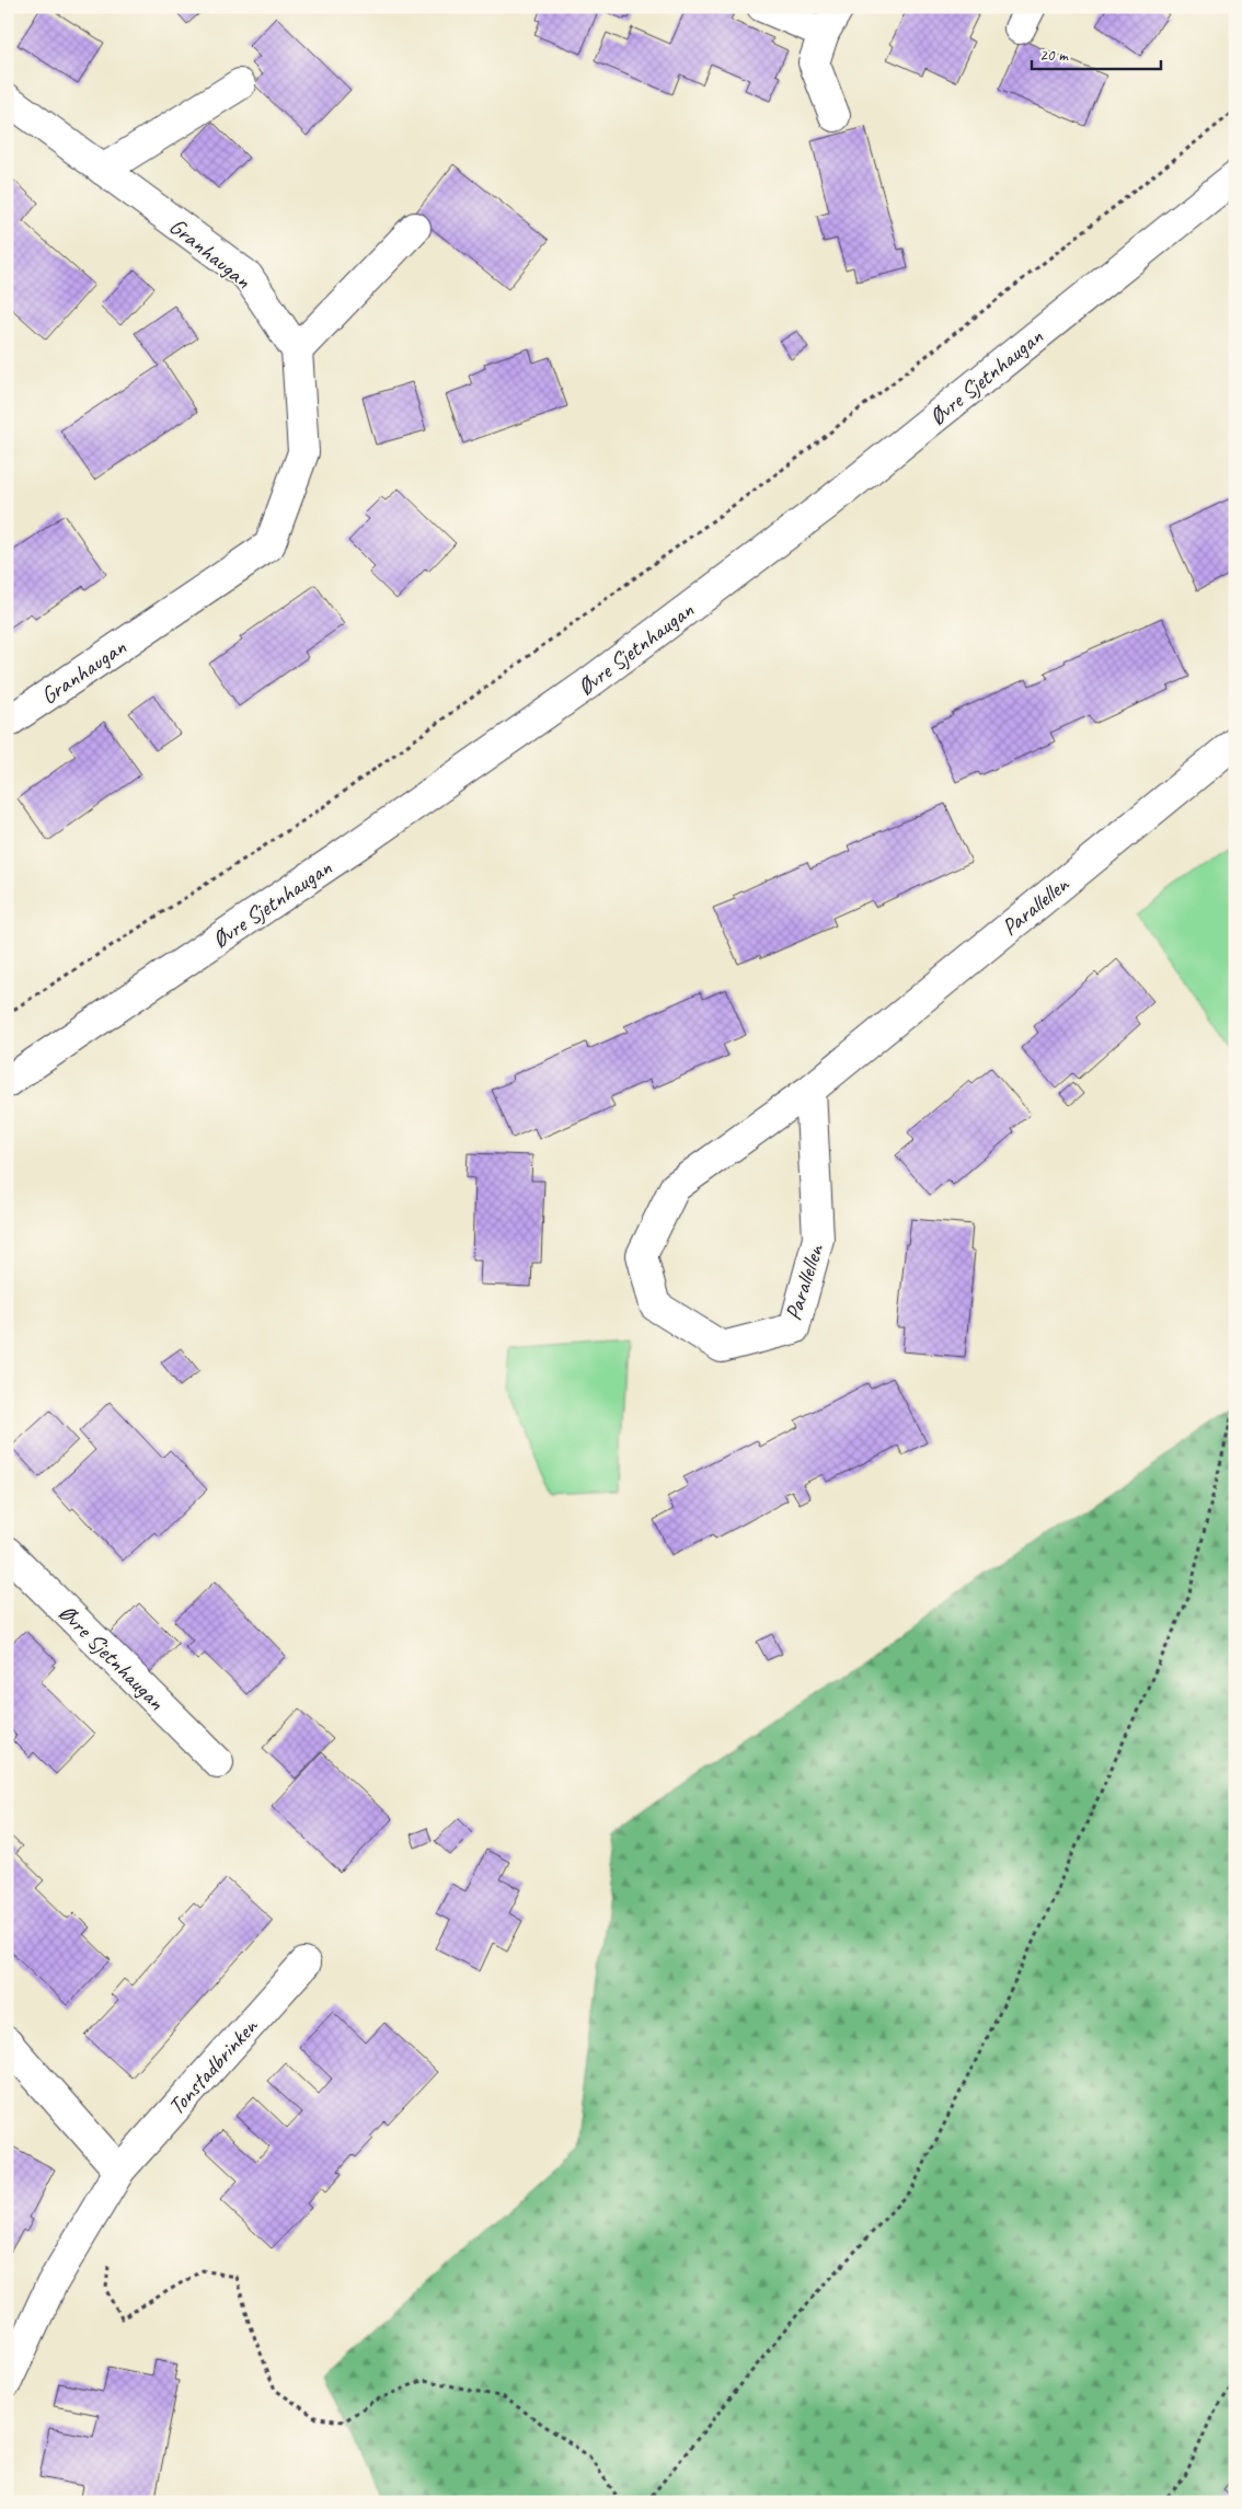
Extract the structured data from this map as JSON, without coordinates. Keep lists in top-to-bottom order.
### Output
{
  "streets": {
    "street": [
      "Granhaugan",
      "Øvre Sjetnhaugan",
      "Parallellen",
      "Tonstadbrinken"
    ]
  },
  "scale_bar": "20 m"
}
